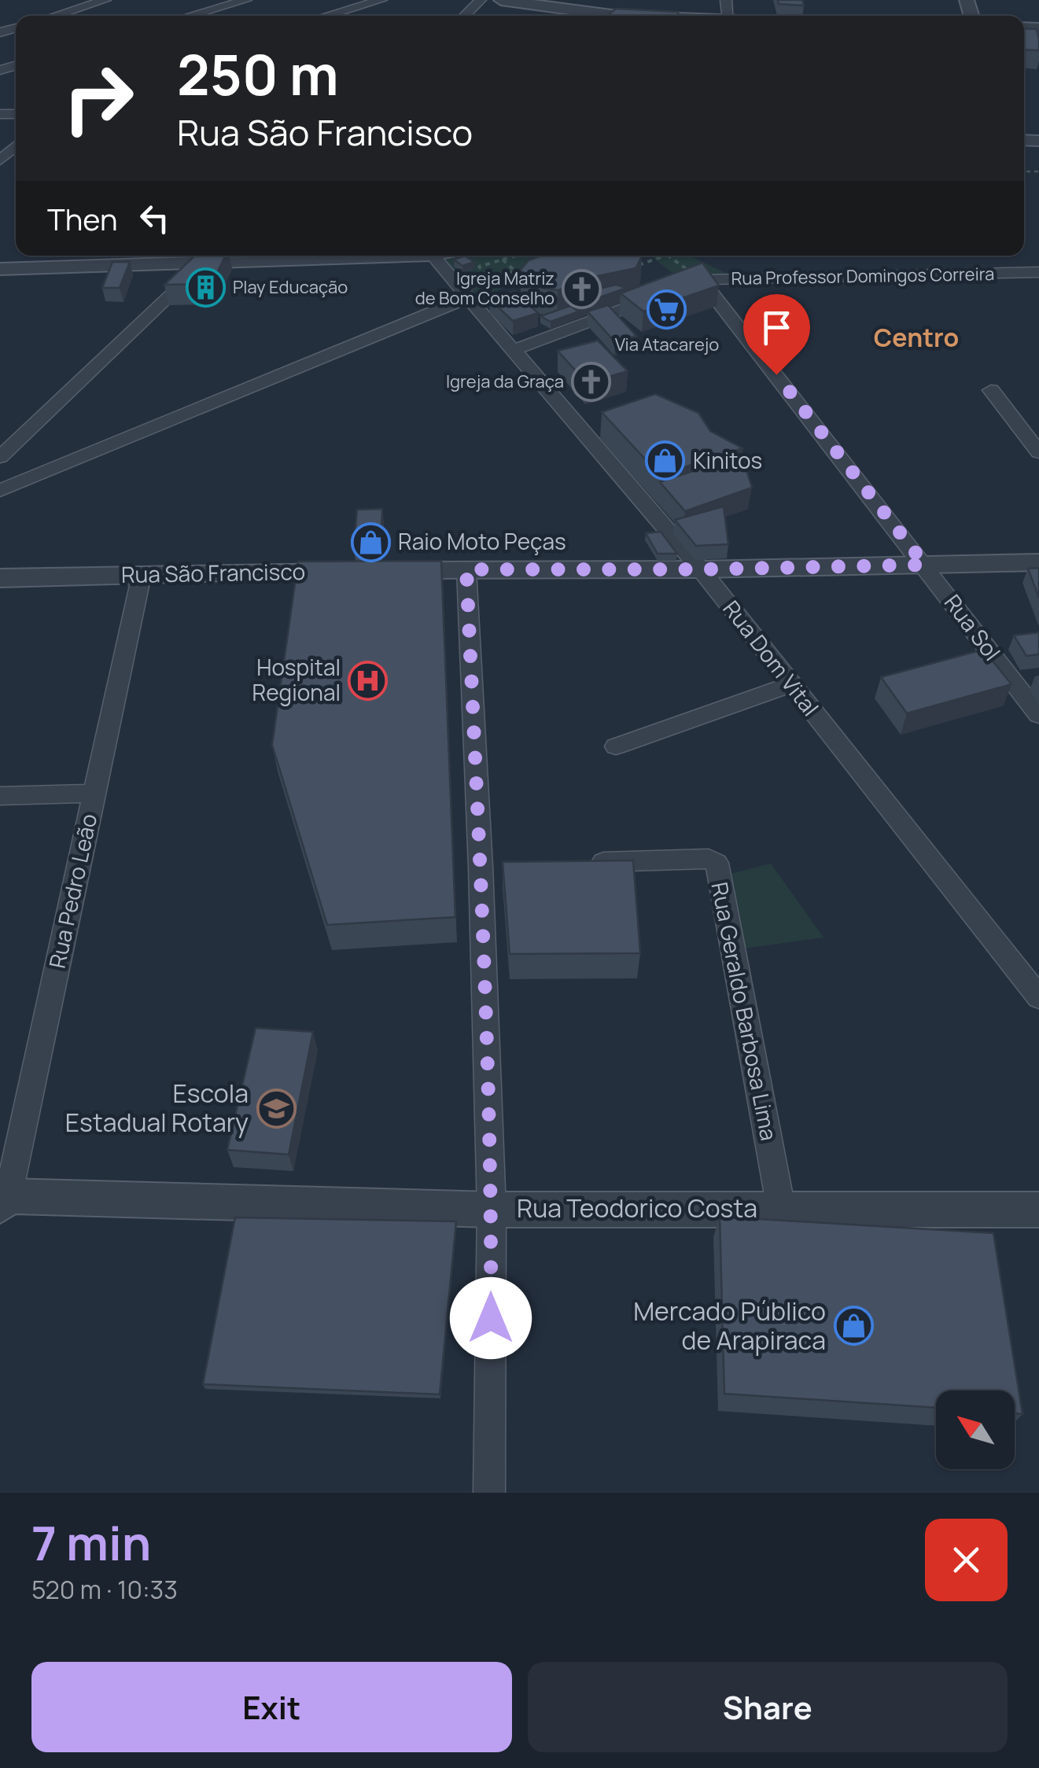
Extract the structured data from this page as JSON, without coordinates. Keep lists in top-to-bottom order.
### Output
{
  "streets": {
    "street": [
      "Rua Professor Domingos Correira",
      "Rua São Francisco",
      "Rua Sol",
      "Rua Dom Vital",
      "Rua Pedro Leão",
      "Rua Geraldo Barbosa Lima",
      "Rua Teodorico Costa"
    ]
  },
  "crossings": [
    ["Rua Professor Domingos Correira", "Rua Sol"],
    ["Rua Professor Domingos Correira", "Rua Dom Vital"],
    ["Rua São Francisco", "Rua Pedro Leão"],
    ["Rua Pedro Leão", "Rua Teodorico Costa"],
    ["Rua Geraldo Barbosa Lima", "Rua Teodorico Costa"]
  ],
  "districts": ["Centro"],
  "places": {
    "building": ["Play Educação"],
    "church": ["Igreja Matriz de Bom Conselho", "Igreja da Graça"],
    "supermarket": ["Via Atacarejo"],
    "shop": ["Kinitos", "Raio Moto Peças", "Mercado Público de Arapiraca"],
    "hospital": ["Hospital Regional"],
    "school or university": ["Escola Estadual Rotary"]
  },
  "north": "top left",
  "page": {
    "turn": ["250 m", "Rua São Francisco"],
    "then": "Then",
    "heading": ["7 min", "520 m · 10:33"],
    "buttons": ["Exit", "Share"]
  }
}
